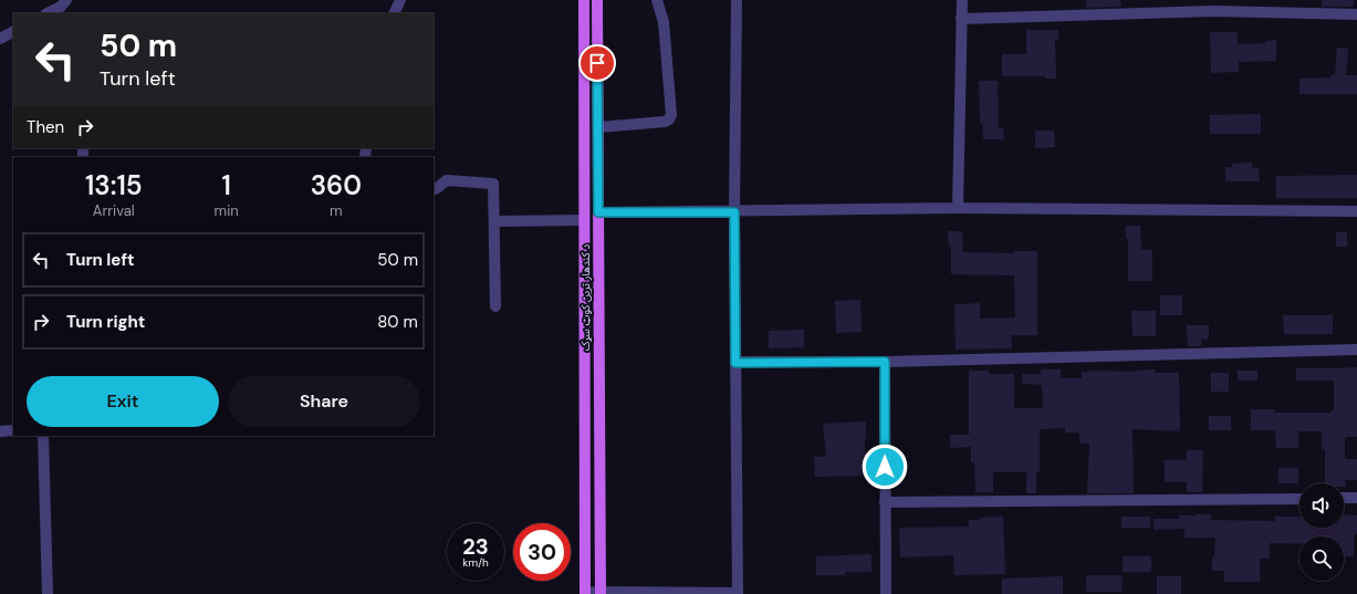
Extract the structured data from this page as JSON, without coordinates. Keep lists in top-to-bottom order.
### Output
{
  "streets": {
    "main road": ["د کندهار ترين کوټ سړک"]
  },
  "page": {
    "turn": ["50 m", "Turn left"],
    "then": "Then",
    "eta": [
      "13:15",
      "Arrival",
      "1",
      "min",
      "360",
      "m"
    ],
    "list": [
      {
        "name": "Turn left",
        "value": "50 m"
      },
      {
        "name": "Turn right",
        "value": "80 m"
      }
    ],
    "buttons": ["Exit", "Share"],
    "speed": "23 km/h",
    "limit": "30"
  }
}
